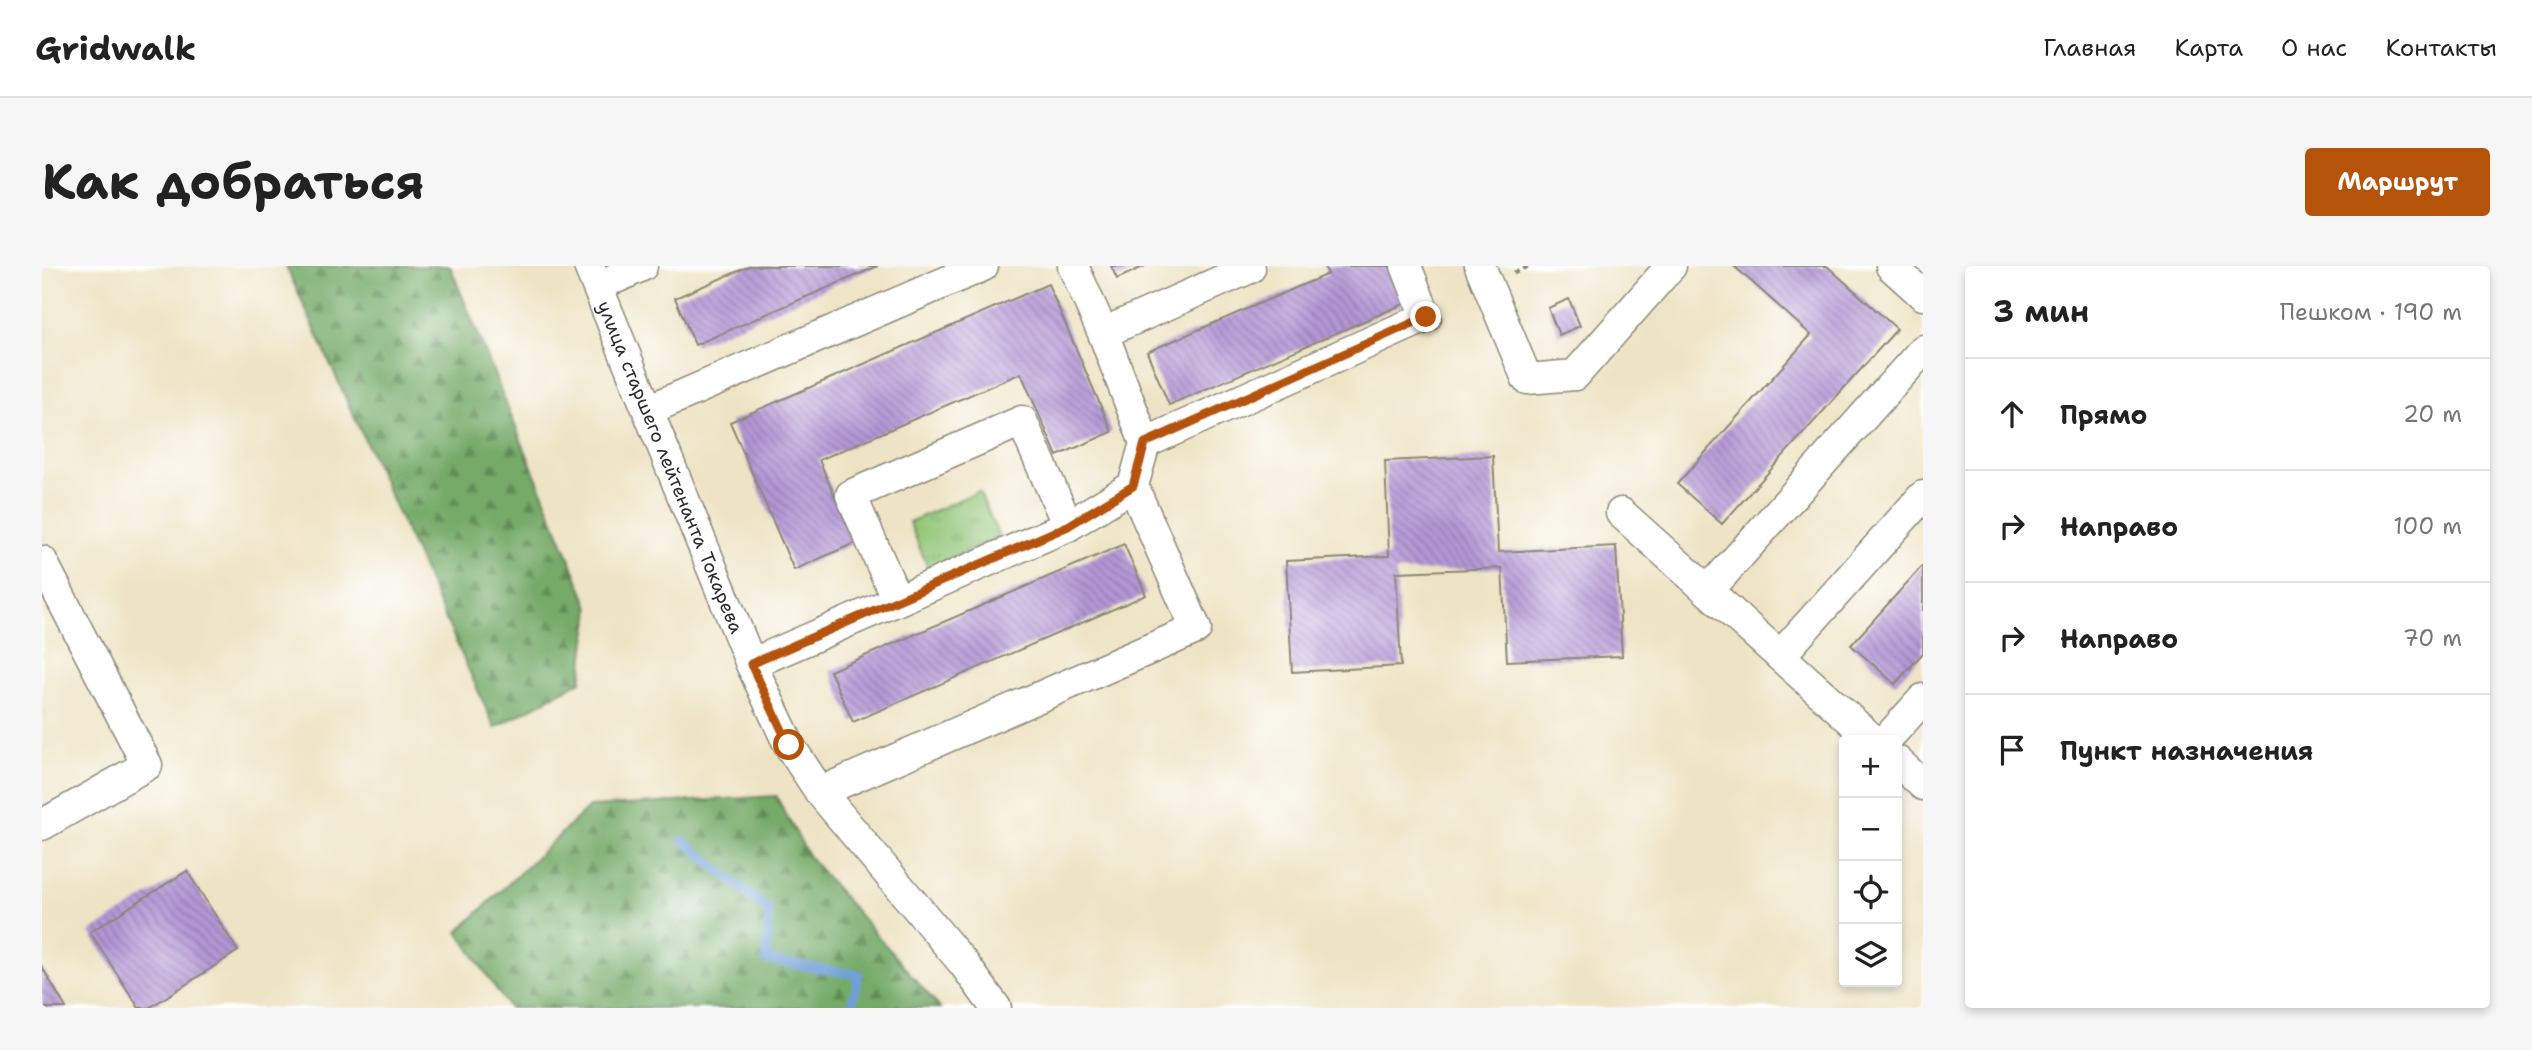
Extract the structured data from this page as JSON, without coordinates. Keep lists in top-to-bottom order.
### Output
{
  "streets": {
    "street": ["улица старшего лейтенанта Токарева"]
  },
  "page": {
    "header": "Gridwalk",
    "nav": [
      "Главная",
      "Карта",
      "О нас",
      "Контакты"
    ],
    "buttons": "Маршрут",
    "title": "Как добраться",
    "heading": ["3 мин", "Пешком · 190 m"],
    "list": [
      ["Прямо", "20 m"],
      ["Направо", "100 m"],
      ["Направо", "70 m"],
      "Пункт назначения"
    ],
    "map_buttons": ["+", "−"]
  }
}
